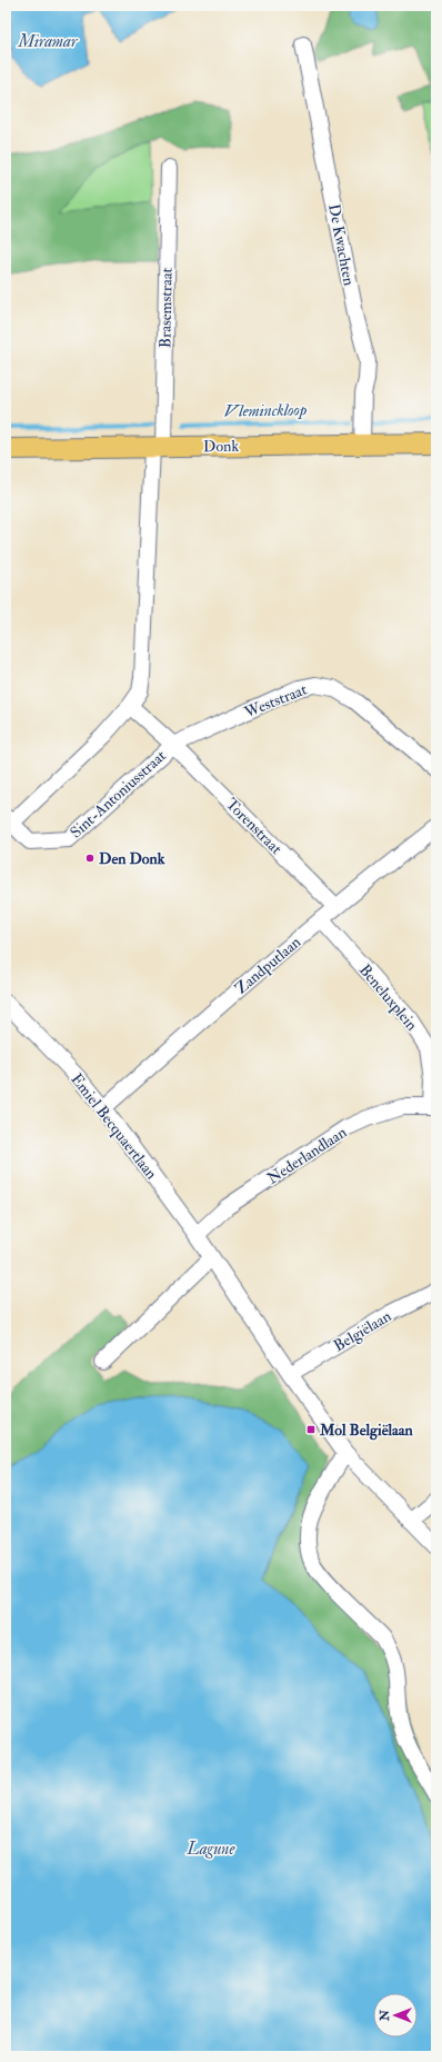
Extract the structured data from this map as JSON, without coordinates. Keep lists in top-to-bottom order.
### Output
{
  "streets": {
    "main road": ["Donk"],
    "street": [
      "De Kwachten",
      "Brasemstraat",
      "Weststraat",
      "Sint-Antoniusstraat",
      "Torenstraat",
      "Zandputlaan",
      "Beneluxplein",
      "Emiel Becquaertlaan",
      "Nederlandlaan",
      "Belgiëlaan"
    ]
  },
  "crossings": [
    ["De Kwachten", "Donk"],
    ["Brasemstraat", "Donk"],
    ["Brasemstraat", "Sint-Antoniusstraat"],
    ["Donk", "Sint-Antoniusstraat"],
    ["Weststraat", "Sint-Antoniusstraat"],
    ["Weststraat", "Torenstraat"],
    ["Sint-Antoniusstraat", "Torenstraat"],
    ["Torenstraat", "Zandputlaan"],
    ["Zandputlaan", "Beneluxplein"],
    ["Zandputlaan", "Emiel Becquaertlaan"],
    ["Beneluxplein", "Nederlandlaan"],
    ["Emiel Becquaertlaan", "Nederlandlaan"],
    ["Emiel Becquaertlaan", "Belgiëlaan"]
  ],
  "water": ["Miramar", "Vleminckloop", "Lagune"],
  "places": {
    "other": ["Den Donk"],
    "transit": ["Mol Belgiëlaan"]
  },
  "north": "left"
}
